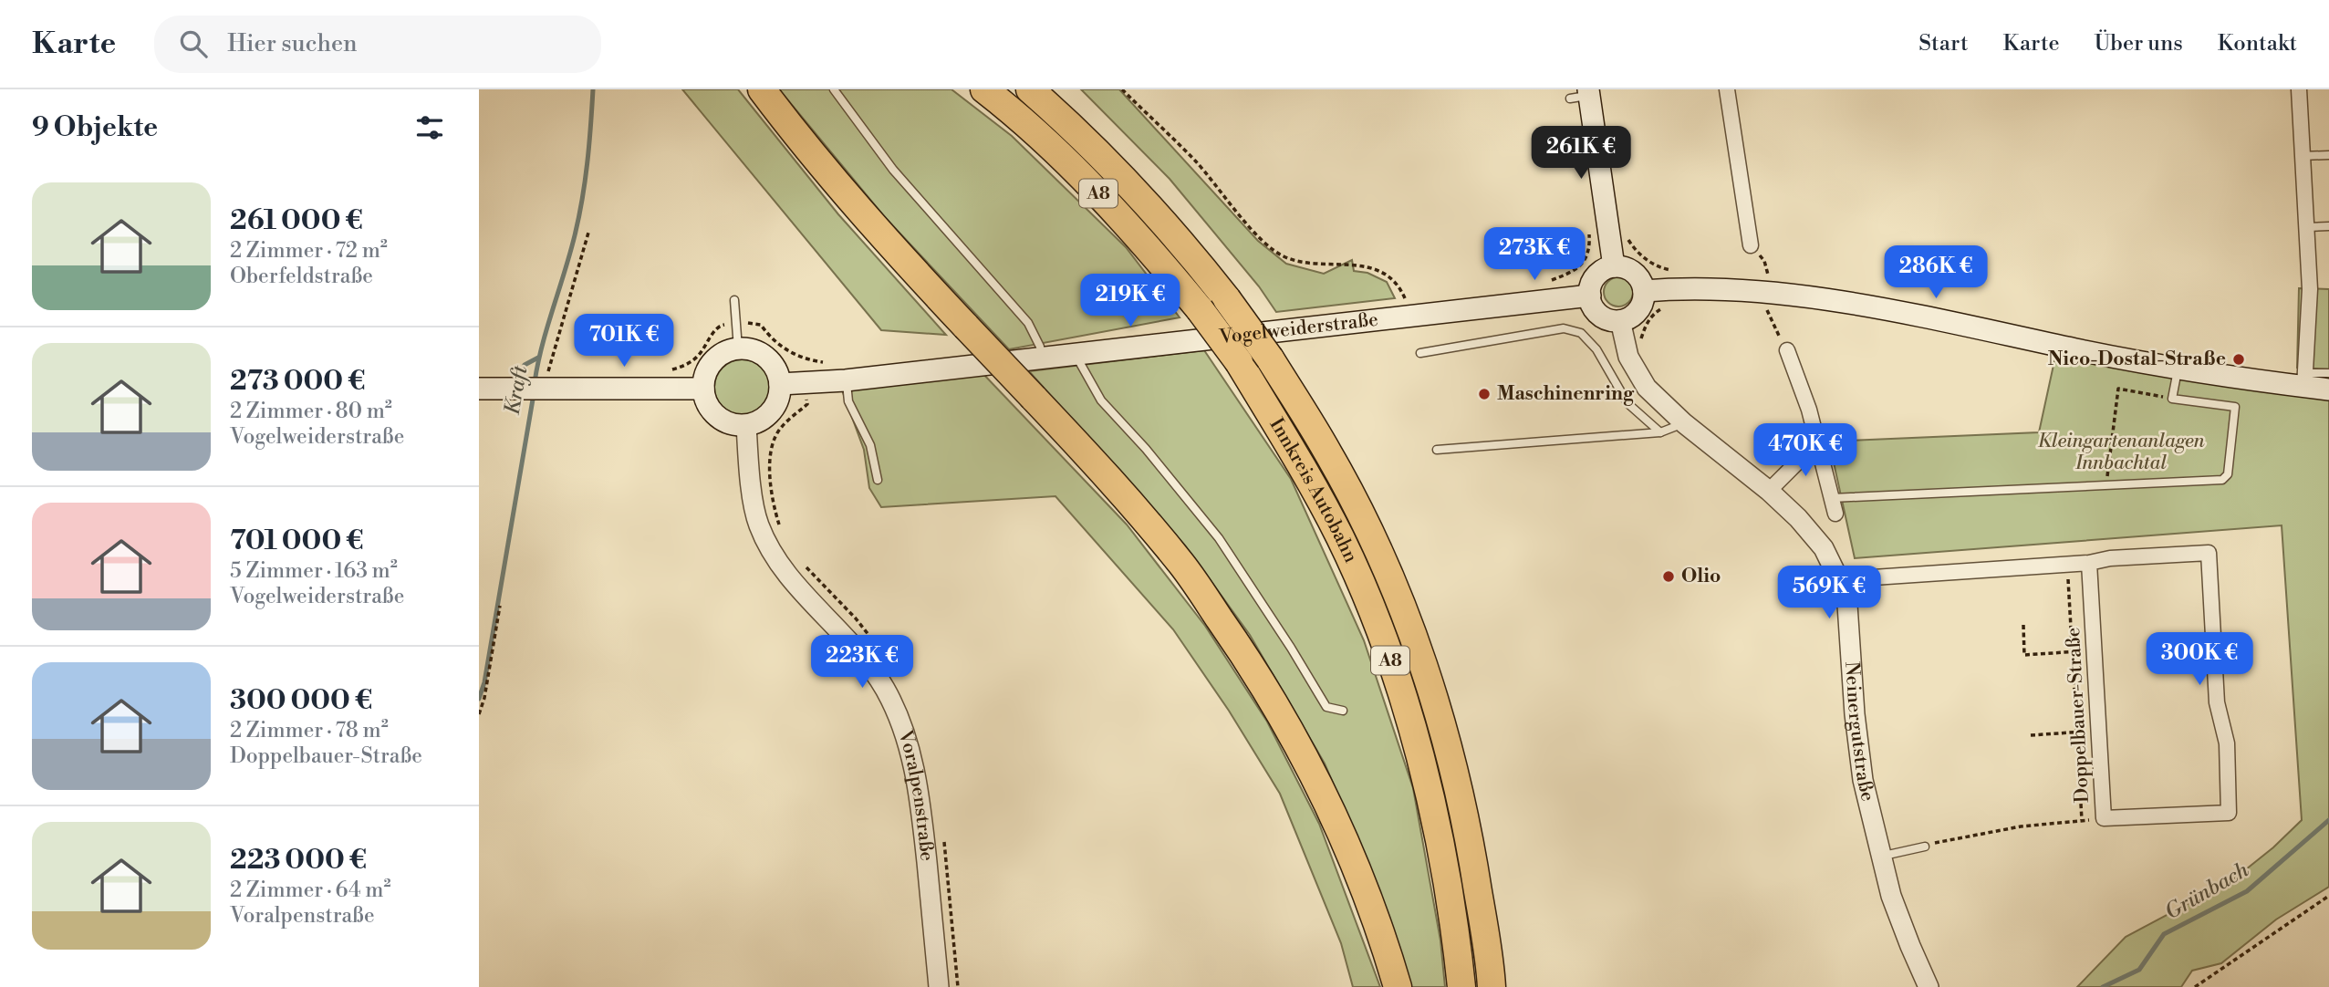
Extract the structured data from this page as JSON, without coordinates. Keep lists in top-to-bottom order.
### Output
{
  "streets": {
    "highway": ["A8", "Innkreis Autobahn"],
    "main road": ["Vogelweiderstraße"],
    "street": ["Doppelbauer-Straße", "Neinergutstraße", "Voralpenstraße"]
  },
  "crossings": [
    ["Vogelweiderstraße", "Neinergutstraße"],
    ["Vogelweiderstraße", "Voralpenstraße"],
    ["Doppelbauer-Straße", "Neinergutstraße"]
  ],
  "water": ["Kraft", "Grünbach"],
  "parks": ["Kleingartenanlagen Innbachtal"],
  "places": ["Nico-Dostal-Straße", "Maschinenring", "Olio"],
  "page": {
    "header": "Karte",
    "search": "Hier suchen",
    "nav": [
      "Start",
      "Karte",
      "Über uns",
      "Kontakt"
    ],
    "heading": "9 Objekte",
    "price": [
      "261K €",
      "273K €",
      "286K €",
      "219K €",
      "701K €",
      "470K €",
      "569K €",
      "300K €",
      "223K €"
    ],
    "list": [
      {
        "name": "261 000 €",
        "note": "2 Zimmer · 72 m² · Oberfeldstraße"
      },
      {
        "name": "273 000 €",
        "note": "2 Zimmer · 80 m² · Vogelweiderstraße"
      },
      {
        "name": "701 000 €",
        "note": "5 Zimmer · 163 m² · Vogelweiderstraße"
      },
      {
        "name": "300 000 €",
        "note": "2 Zimmer · 78 m² · Doppelbauer-Straße"
      },
      {
        "name": "223 000 €",
        "note": "2 Zimmer · 64 m² · Voralpenstraße"
      }
    ]
  }
}
